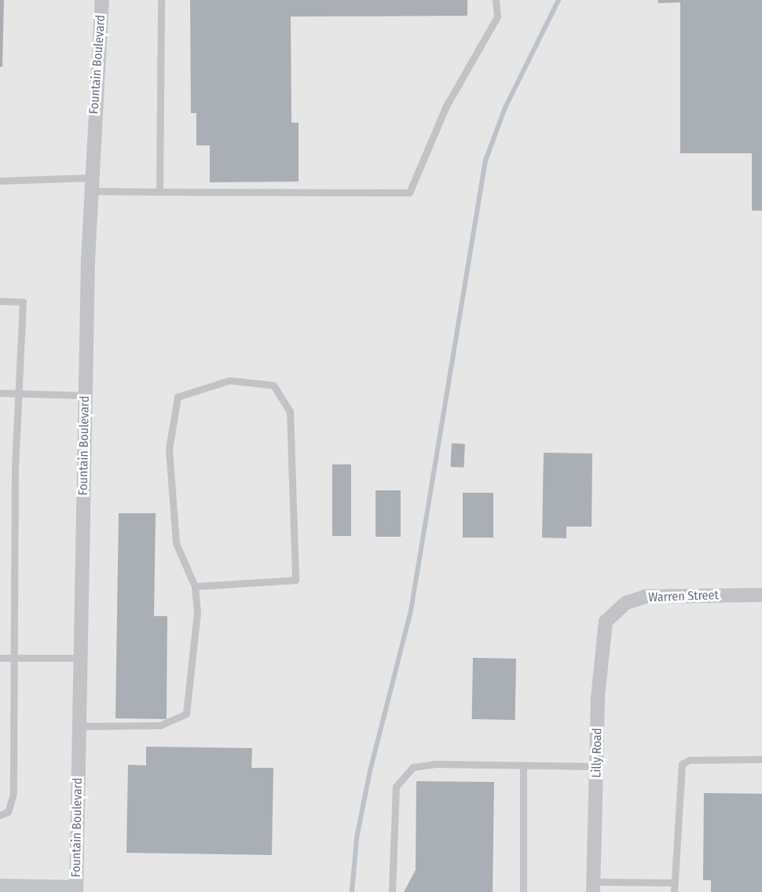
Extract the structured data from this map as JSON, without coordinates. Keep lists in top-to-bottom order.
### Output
{
  "streets": {
    "street": ["Fountain Boulevard", "Warren Street", "Lilly Road"]
  },
  "crossings": [
    ["Warren Street", "Lilly Road"]
  ]
}
